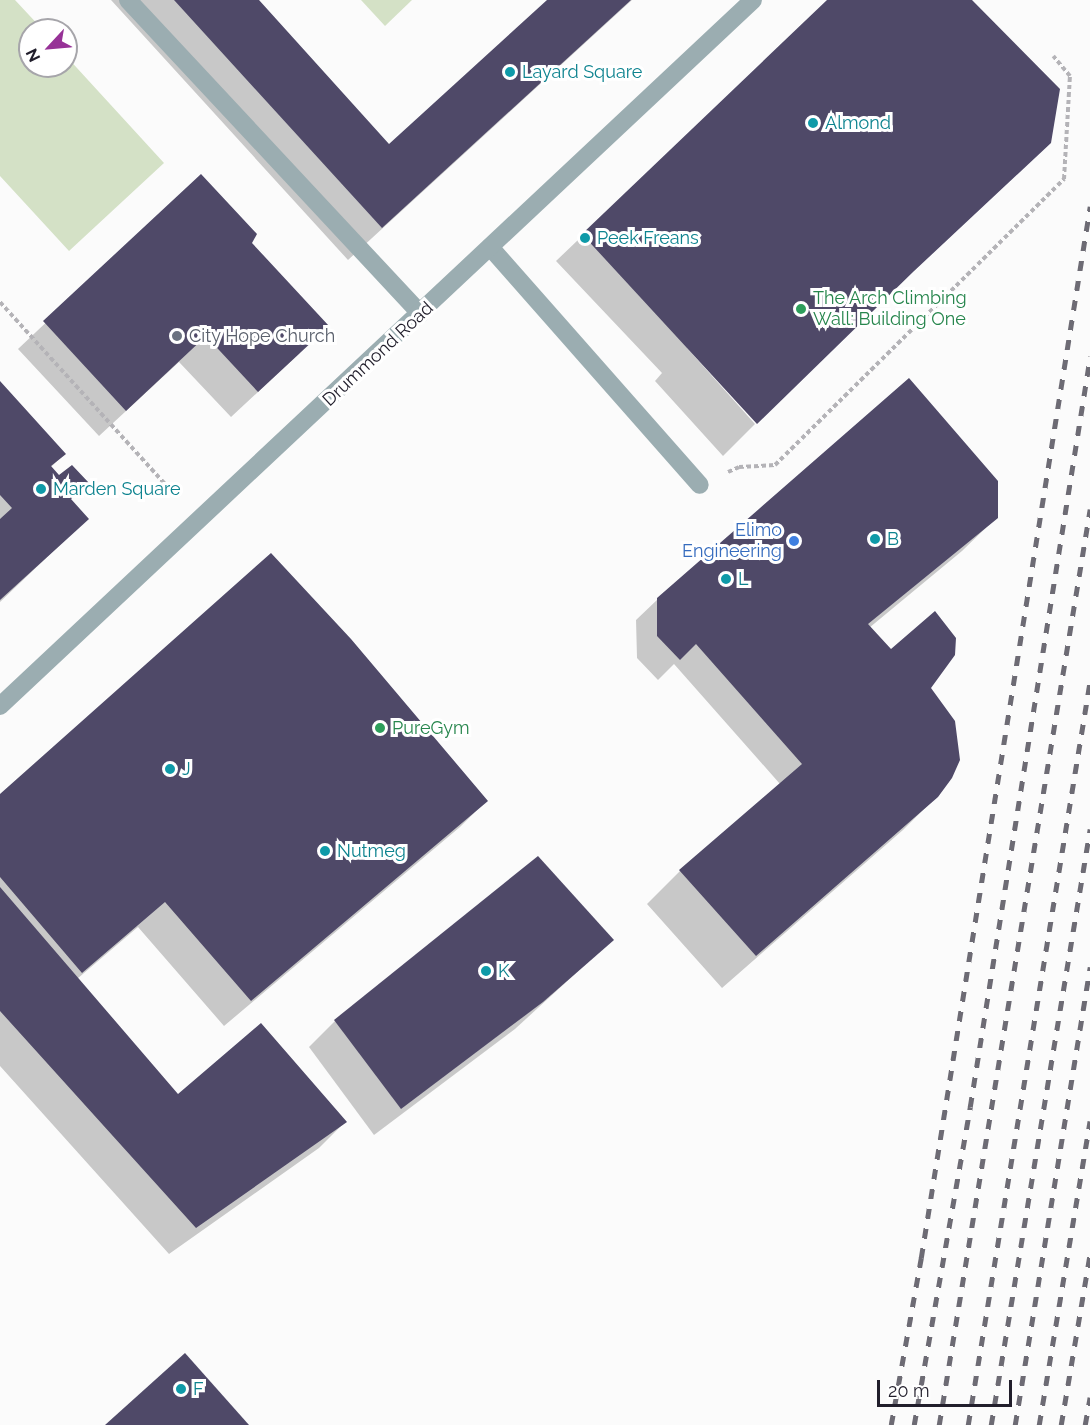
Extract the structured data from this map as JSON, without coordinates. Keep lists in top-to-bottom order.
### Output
{
  "streets": {
    "street": ["Drummond Road"]
  },
  "places": [
    "Layard Square",
    "Almond",
    "Peek Freans",
    "The Arch Climbing Wall: Building One",
    "City Hope Church",
    "Marden Square",
    "B",
    "Elimo Engineering",
    "L",
    "PureGym",
    "J",
    "Nutmeg",
    "K",
    "F"
  ],
  "scale_bar": "20 m",
  "north": "bottom left"
}
